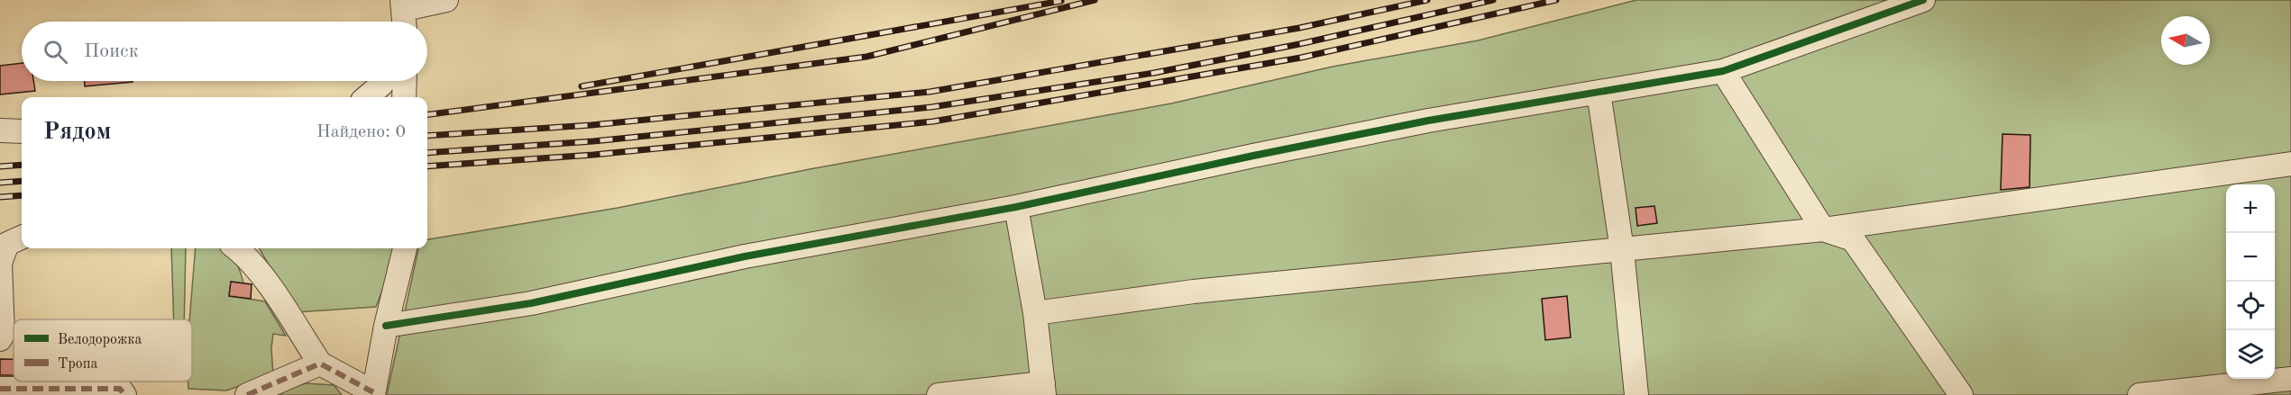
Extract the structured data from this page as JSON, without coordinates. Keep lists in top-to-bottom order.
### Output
{
  "legend": ["Велодорожка", "Тропа"],
  "north": "left",
  "page": {
    "search": "Поиск",
    "heading": ["Рядом", "Найдено: 0"],
    "map_buttons": ["+", "−"]
  }
}
